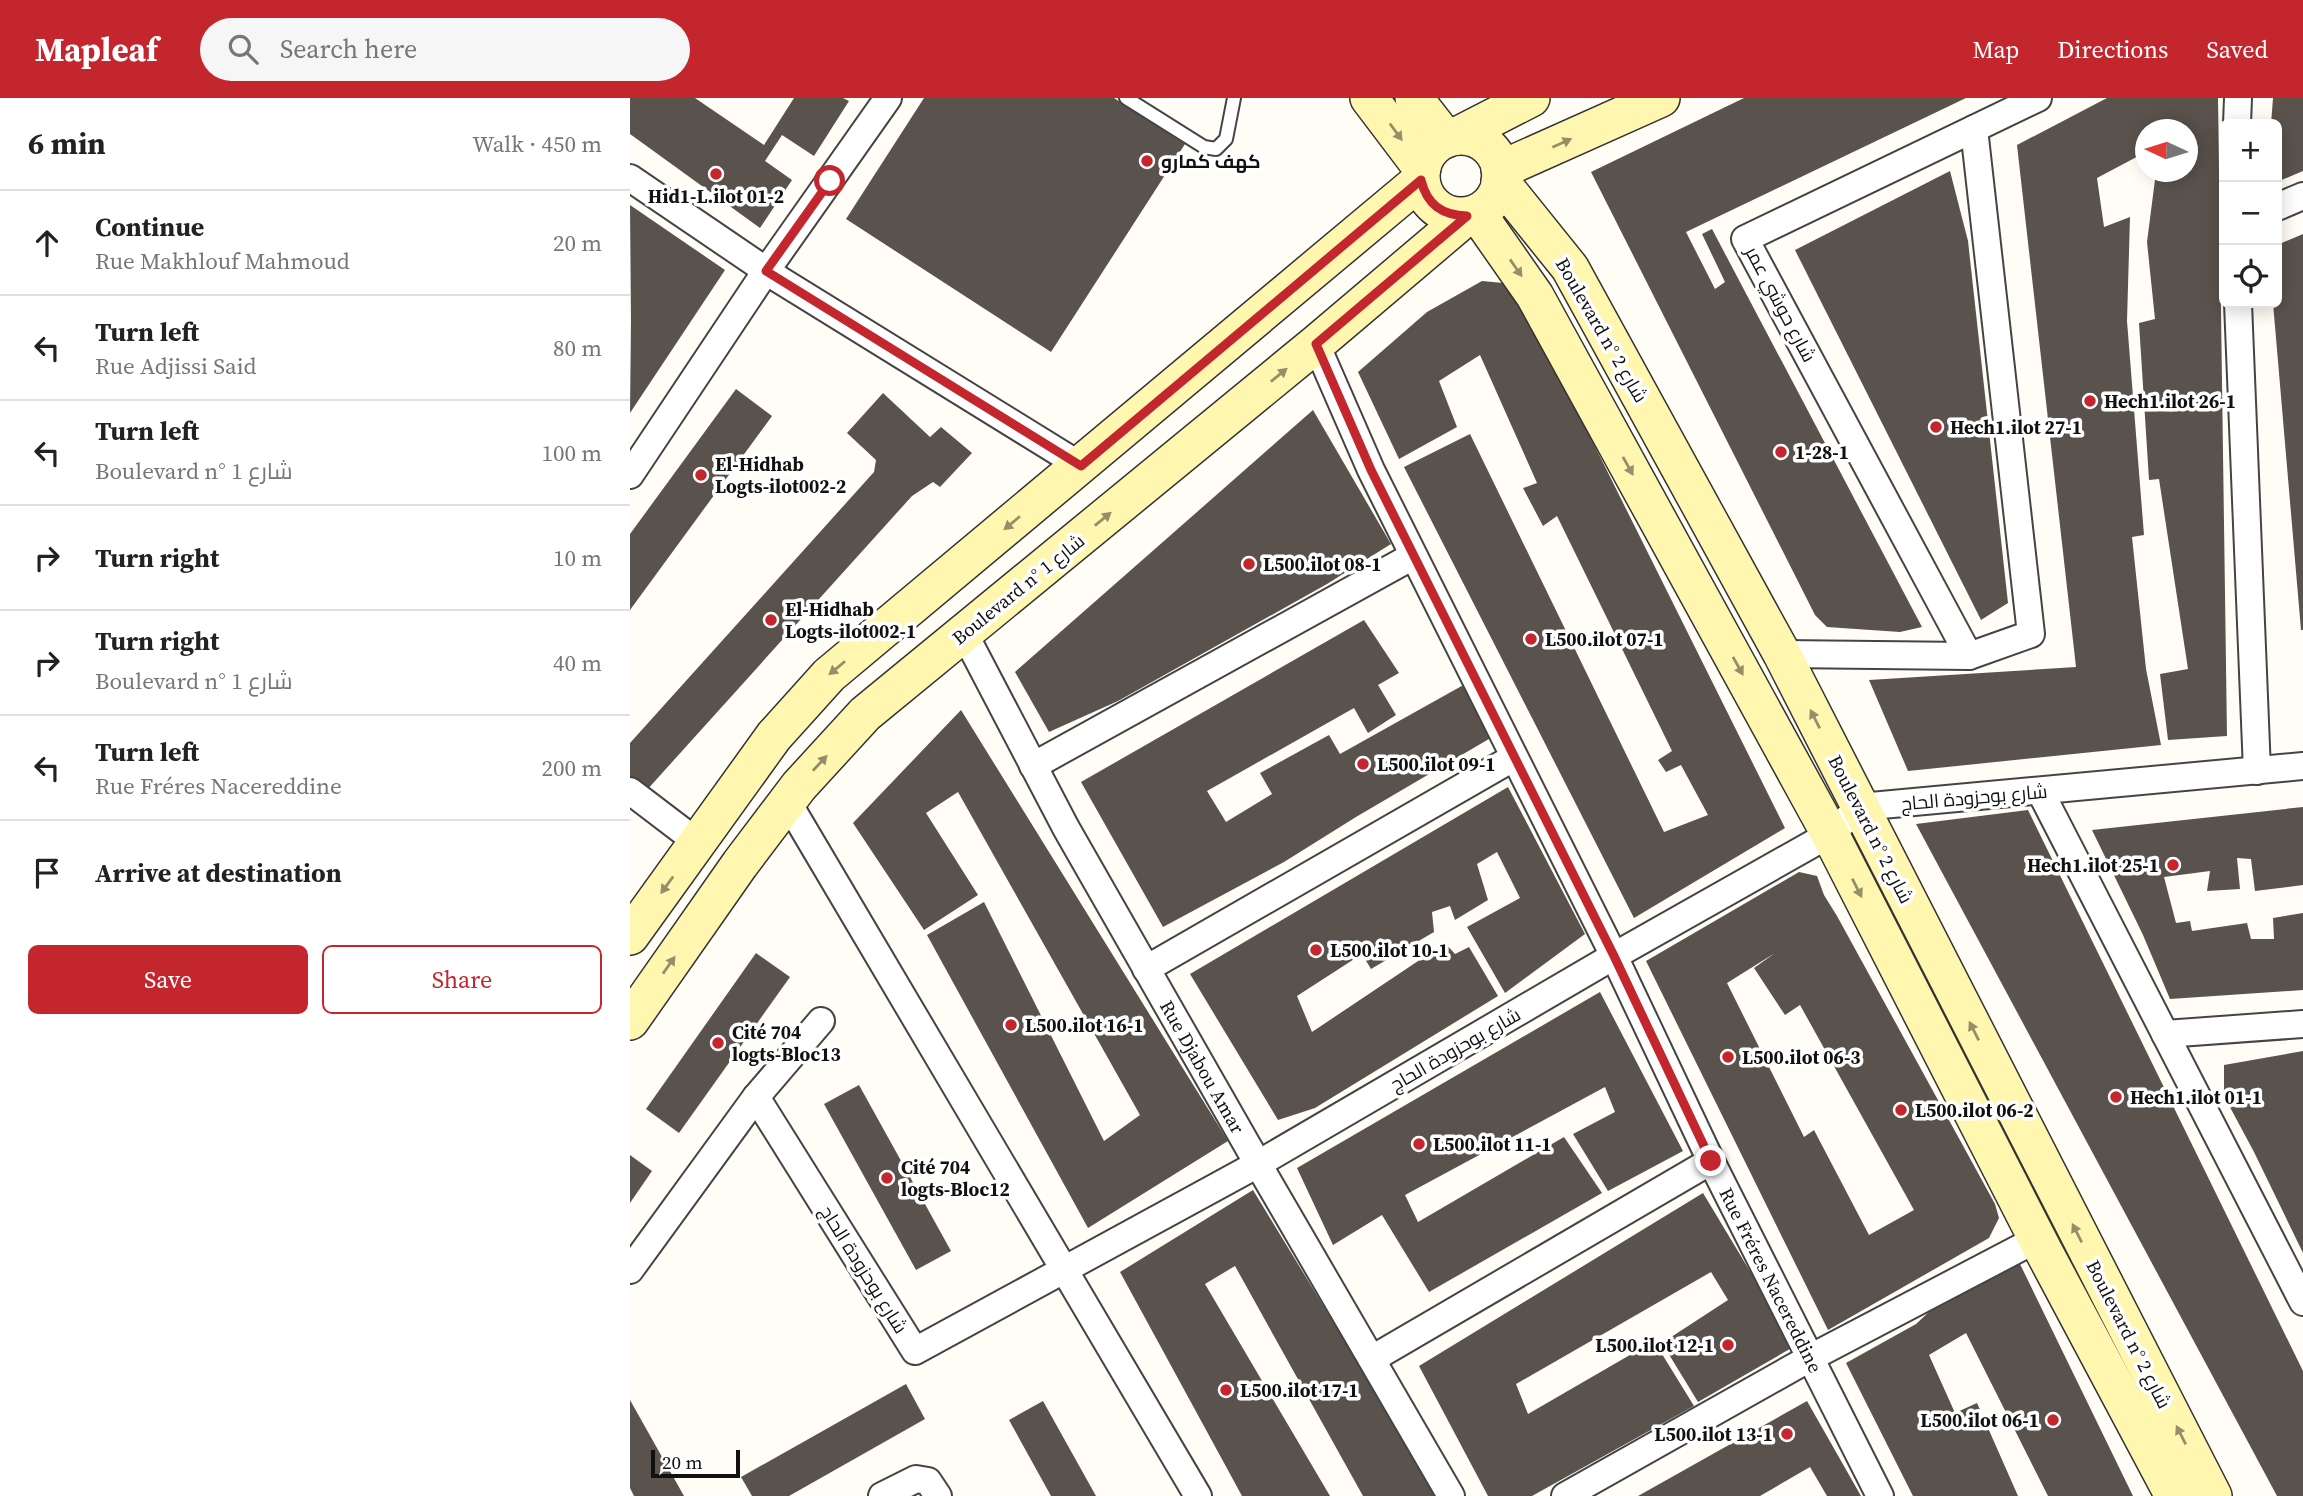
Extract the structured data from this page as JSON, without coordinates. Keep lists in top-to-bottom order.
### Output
{
  "streets": {
    "main road": ["Boulevard n° شارع 2", "Boulevard n° شارع 1"],
    "street": [
      "شارع حوشي عمر",
      "شارع بوحزودة الحاج",
      "Rue Djabou Amar",
      "Rue Fréres Nacereddine"
    ]
  },
  "crossings": [
    ["Boulevard n° شارع 2", "Boulevard n° شارع 1"],
    ["Boulevard n° شارع 2", "شارع بوحزودة الحاج"],
    ["Boulevard n° شارع 1", "Rue Djabou Amar"],
    ["Boulevard n° شارع 1", "Rue Fréres Nacereddine"],
    ["شارع بوحزودة الحاج", "Rue Djabou Amar"],
    ["شارع بوحزودة الحاج", "Rue Fréres Nacereddine"]
  ],
  "places": [
    "كهف كمارو",
    "Hid1-L.ilot 01-2",
    "Hech1.ilot 26-1",
    "Hech1.ilot 27-1",
    "1-28-1",
    "El-Hidhab Logts-ilot002-2",
    "L500.ilot 08-1",
    "El-Hidhab Logts-ilot002-1",
    "L500.ilot 07-1",
    "L500.ilot 09-1",
    "Hech1.ilot 25-1",
    "L500.ilot 10-1",
    "L500.ilot 16-1",
    "Cité 704 logts-Bloc13",
    "L500.ilot 06-3",
    "Hech1.ilot 01-1",
    "L500.ilot 06-2",
    "L500.ilot 11-1",
    "Cité 704 logts-Bloc12",
    "L500.ilot 12-1",
    "L500.ilot 17-1",
    "L500.ilot 06-1",
    "L500.ilot 13-1"
  ],
  "scale_bar": "20 m",
  "north": "left",
  "page": {
    "header": "Mapleaf",
    "search": "Search here",
    "nav": ["Map", "Directions", "Saved"],
    "heading": ["6 min", "Walk · 450 m"],
    "map_buttons": ["+", "−"],
    "list": [
      ["Continue", "Rue Makhlouf Mahmoud", "20 m"],
      ["Turn left", "Rue Adjissi Said", "80 m"],
      ["Turn left", "Boulevard n° شارع 1", "100 m"],
      ["Turn right", "10 m"],
      ["Turn right", "Boulevard n° شارع 1", "40 m"],
      ["Turn left", "Rue Fréres Nacereddine", "200 m"],
      "Arrive at destination"
    ],
    "buttons": ["Save", "Share"],
    "scale": "20 m"
  }
}
